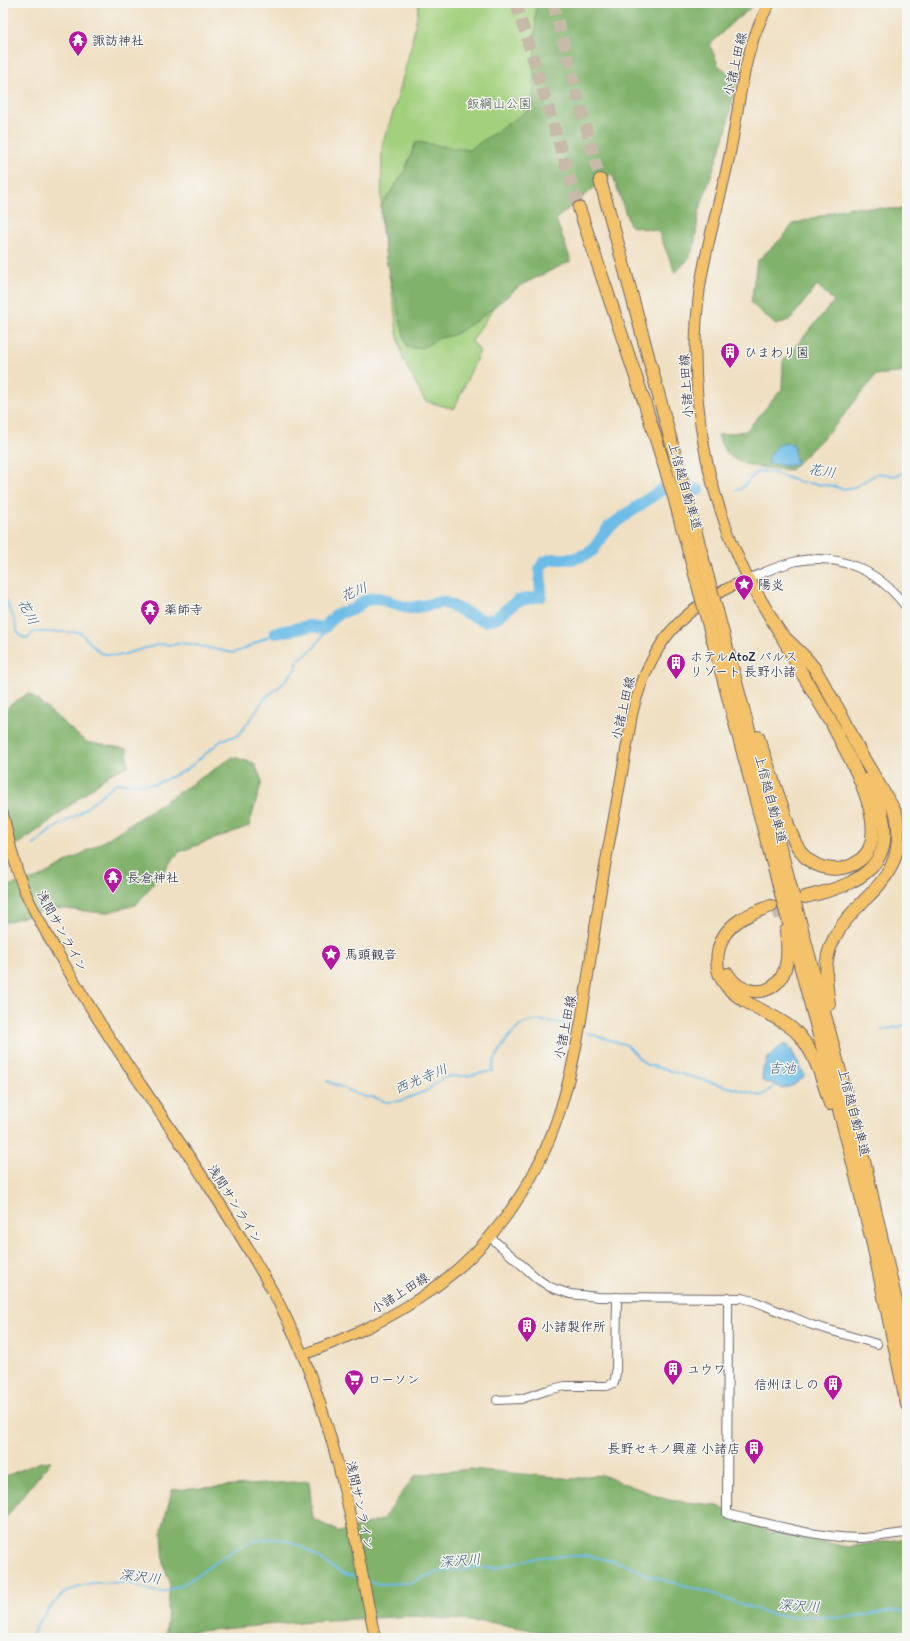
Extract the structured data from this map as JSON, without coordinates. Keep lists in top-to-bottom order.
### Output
{
  "streets": {
    "highway": ["上信越自動車道"],
    "main road": ["小諸上田線", "浅間サンライン"]
  },
  "crossings": [
    ["小諸上田線", "浅間サンライン"]
  ],
  "water": [
    "花川",
    "吉池",
    "西光寺川",
    "深沢川"
  ],
  "parks": ["飯綱山公園"],
  "places": {
    "temple": ["諏訪神社", "薬師寺", "長倉神社"],
    "building": [
      "ひまわり園",
      "ホテルAtoZ バルス リゾート 長野小諸",
      "小諸製作所",
      "ユウワ",
      "信州ほしの",
      "長野セキノ興産 小諸店"
    ],
    "place": ["陽炎", "馬頭観音"],
    "supermarket": ["ローソン"]
  }
}
